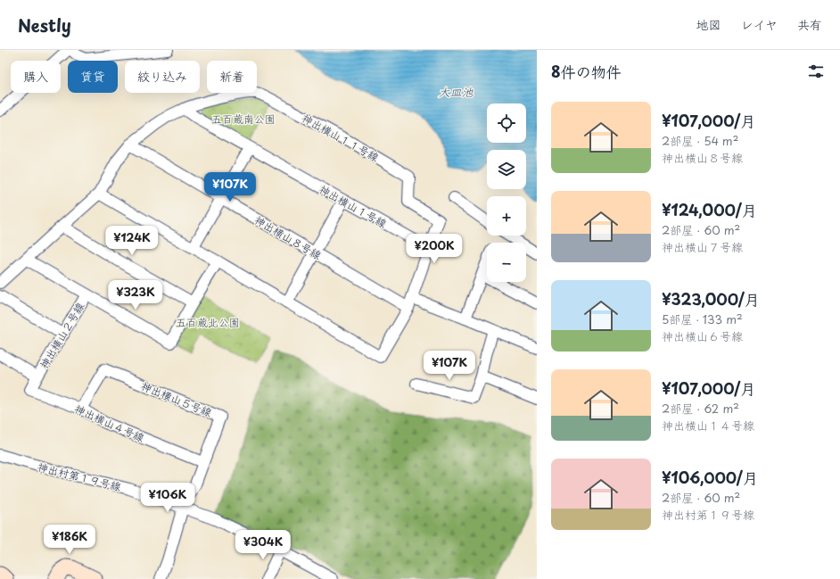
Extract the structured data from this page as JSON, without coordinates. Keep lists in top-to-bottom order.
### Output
{
  "streets": {
    "street": [
      "神出横山１１号線",
      "神出横山１号線",
      "神出横山８号線",
      "神出横山２号線",
      "神出横山５号線",
      "神出横山４号線",
      "神出村第１９号線"
    ]
  },
  "crossings": [
    ["神出横山１１号線", "神出横山１号線"],
    ["神出横山２号線", "神出横山４号線"],
    ["神出横山５号線", "神出横山４号線"],
    ["神出横山５号線", "神出村第１９号線"]
  ],
  "water": ["大皿池"],
  "parks": ["五百蔵南公園", "五百蔵北公園"],
  "page": {
    "header": "Nestly",
    "nav": ["地図", "レイヤ", "共有"],
    "heading": "8件の物件",
    "chip": [
      "購入",
      "賃貸",
      "絞り込み",
      "新着"
    ],
    "list": [
      {
        "name": "¥107,000/月",
        "note": "2部屋 · 54 m² · 神出横山８号線"
      },
      {
        "name": "¥124,000/月",
        "note": "2部屋 · 60 m² · 神出横山７号線"
      },
      {
        "name": "¥323,000/月",
        "note": "5部屋 · 133 m² · 神出横山６号線"
      },
      {
        "name": "¥107,000/月",
        "note": "2部屋 · 62 m² · 神出横山１４号線"
      },
      {
        "name": "¥106,000/月",
        "note": "2部屋 · 60 m² · 神出村第１９号線"
      }
    ],
    "map_buttons": ["+", "−"],
    "price": [
      "¥107K",
      "¥124K",
      "¥200K",
      "¥323K",
      "¥107K",
      "¥106K",
      "¥186K",
      "¥304K"
    ]
  }
}
